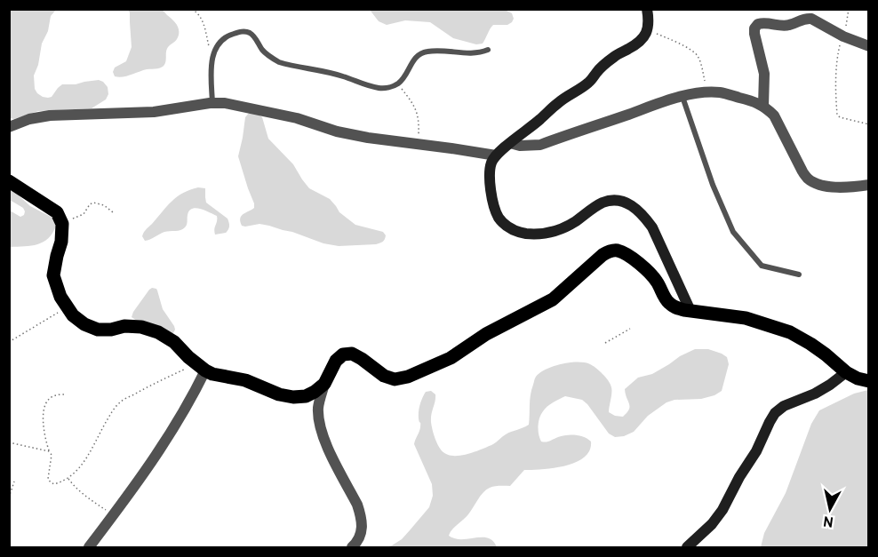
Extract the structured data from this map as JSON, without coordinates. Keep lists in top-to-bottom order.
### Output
{
  "north": "bottom"
}
